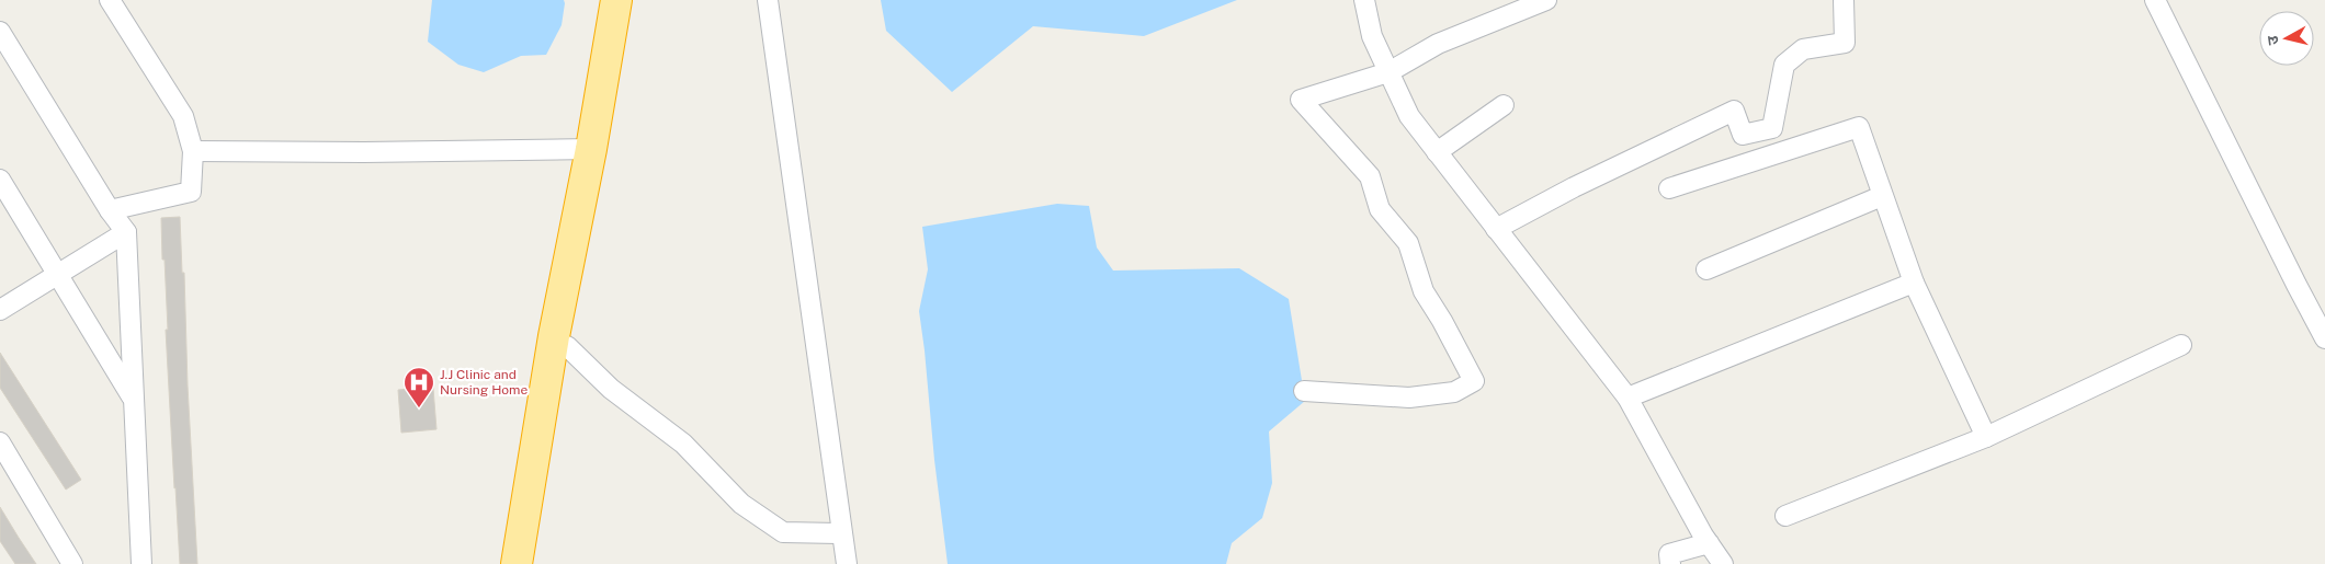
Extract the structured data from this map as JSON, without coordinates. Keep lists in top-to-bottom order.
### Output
{
  "places": {
    "hospital": ["J.J Clinic and Nursing Home"]
  },
  "north": "left"
}
